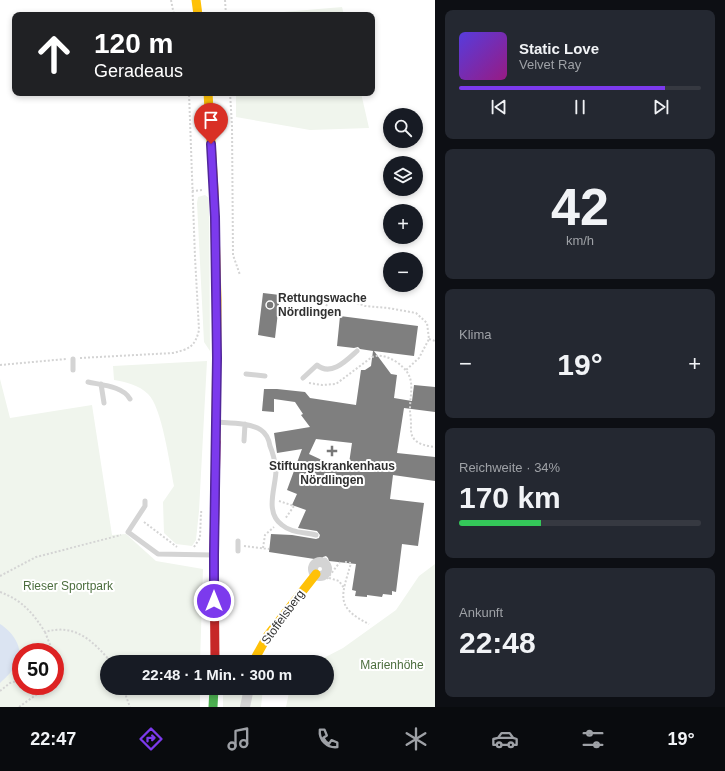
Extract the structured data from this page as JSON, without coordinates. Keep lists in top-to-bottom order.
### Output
{
  "streets": {
    "main road": ["Stoffelsberg"]
  },
  "parks": ["Rieser Sportpark", "Marienhöhe"],
  "places": {
    "other": ["Rettungswache Nördlingen"],
    "health": ["Stiftungskrankenhaus Nördlingen"]
  },
  "page": {
    "turn": ["120 m", "Geradeaus"],
    "song": ["Static Love", "Velvet Ray"],
    "map_buttons": ["+", "−"],
    "tile": [
      ["42", "km/h"],
      "Klima",
      ["Reichweite · 34%", "170 km"],
      ["Ankunft", "22:48"]
    ],
    "heat": ["−", "19°", "+"],
    "limit": "50",
    "trip": "22:48 · 1 Min. · 300 m",
    "tabs": ["22:47", "19°"]
  }
}
